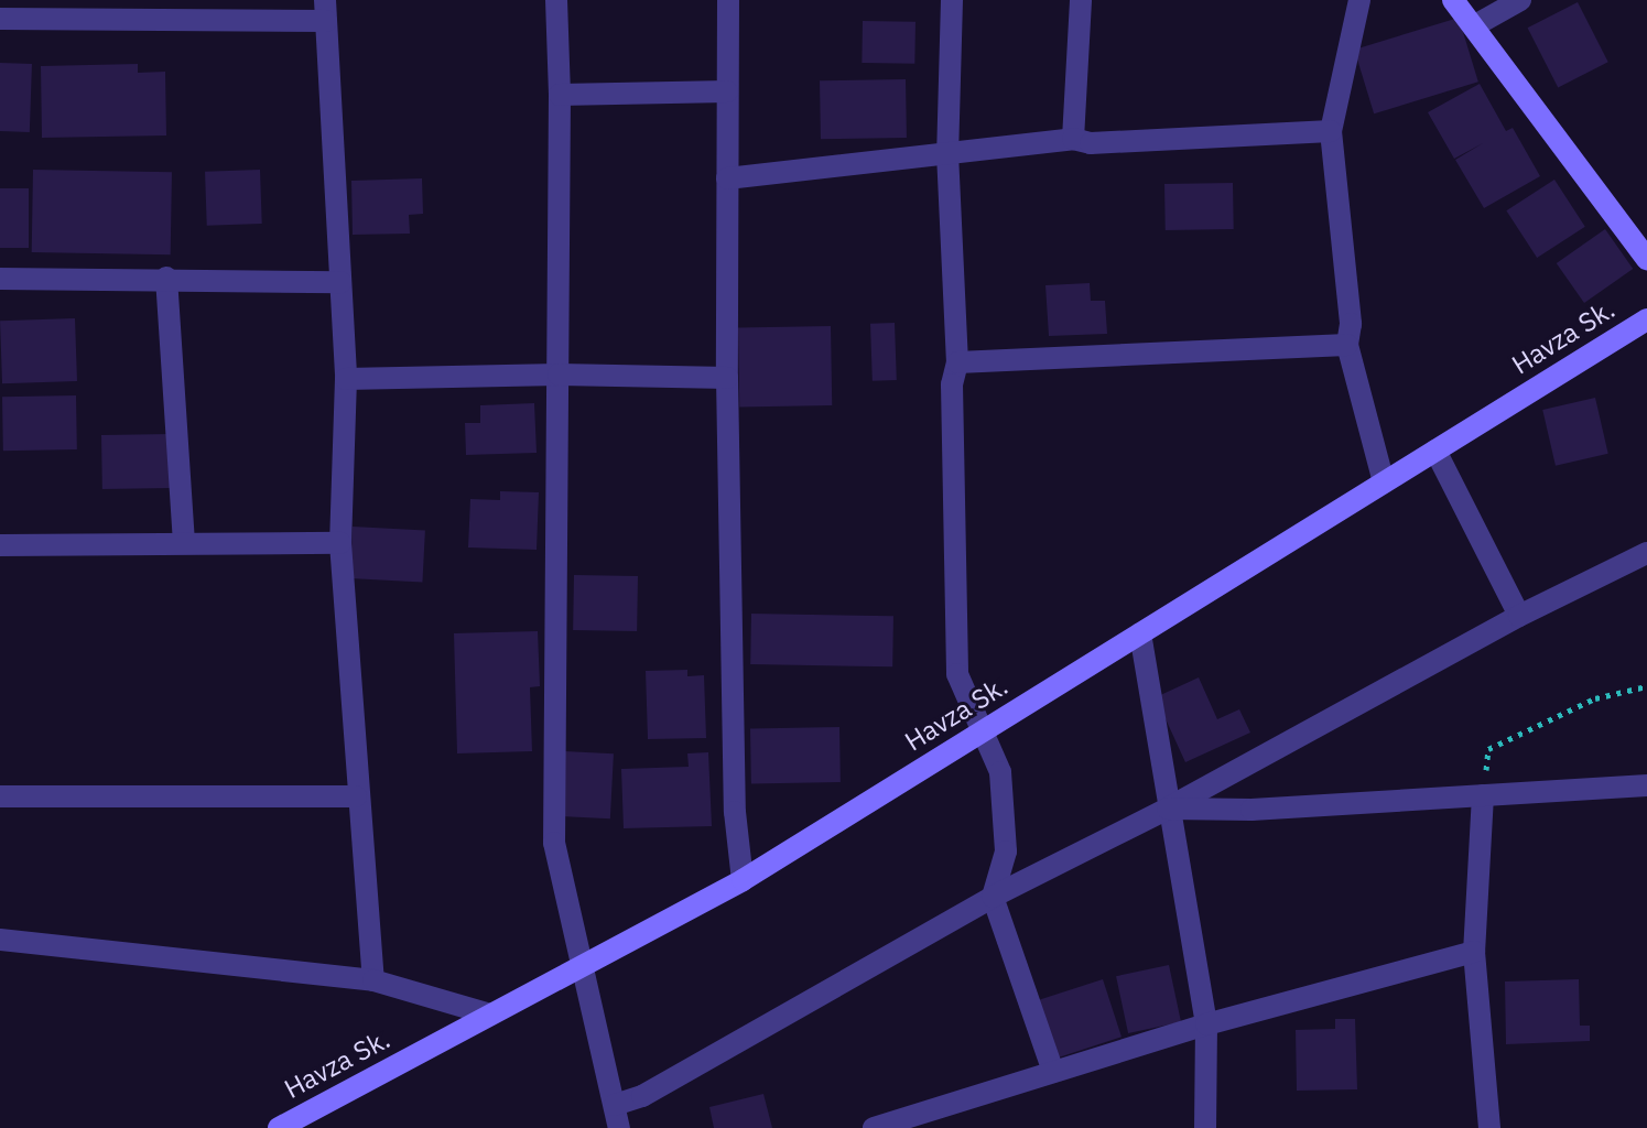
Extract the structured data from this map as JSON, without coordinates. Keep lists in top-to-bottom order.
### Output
{
  "streets": {
    "street": ["Havza Sk."]
  }
}
